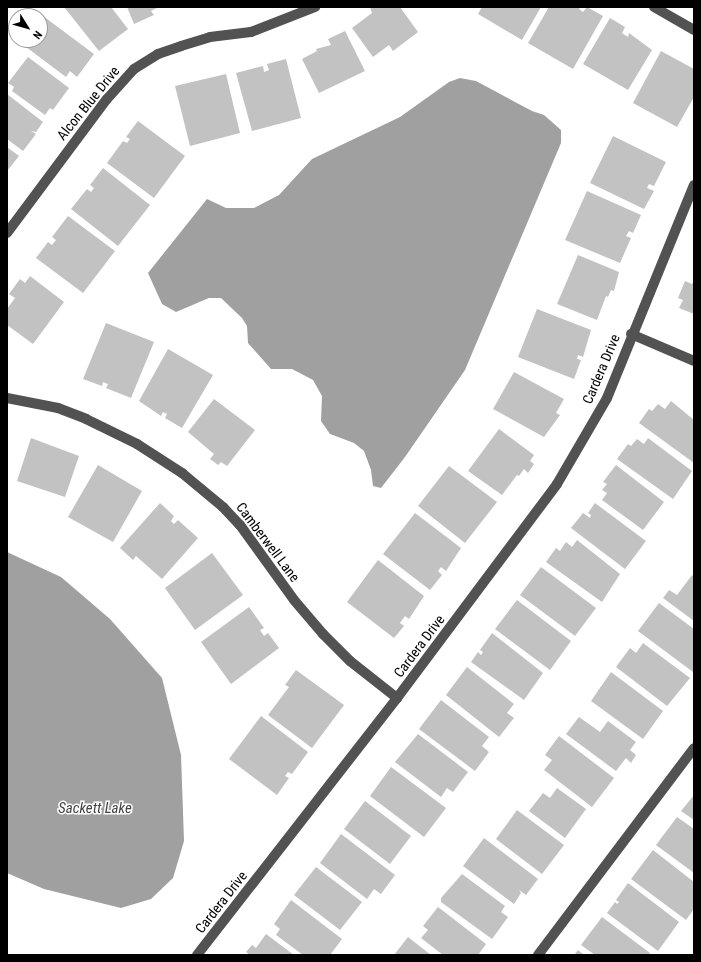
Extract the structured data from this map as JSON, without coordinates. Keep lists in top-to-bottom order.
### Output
{
  "streets": {
    "street": ["Alcon Blue Drive", "Cardera Drive", "Camberwell Lane"]
  },
  "crossings": [
    ["Cardera Drive", "Camberwell Lane"]
  ],
  "water": ["Sackett Lake"],
  "north": "bottom right"
}
